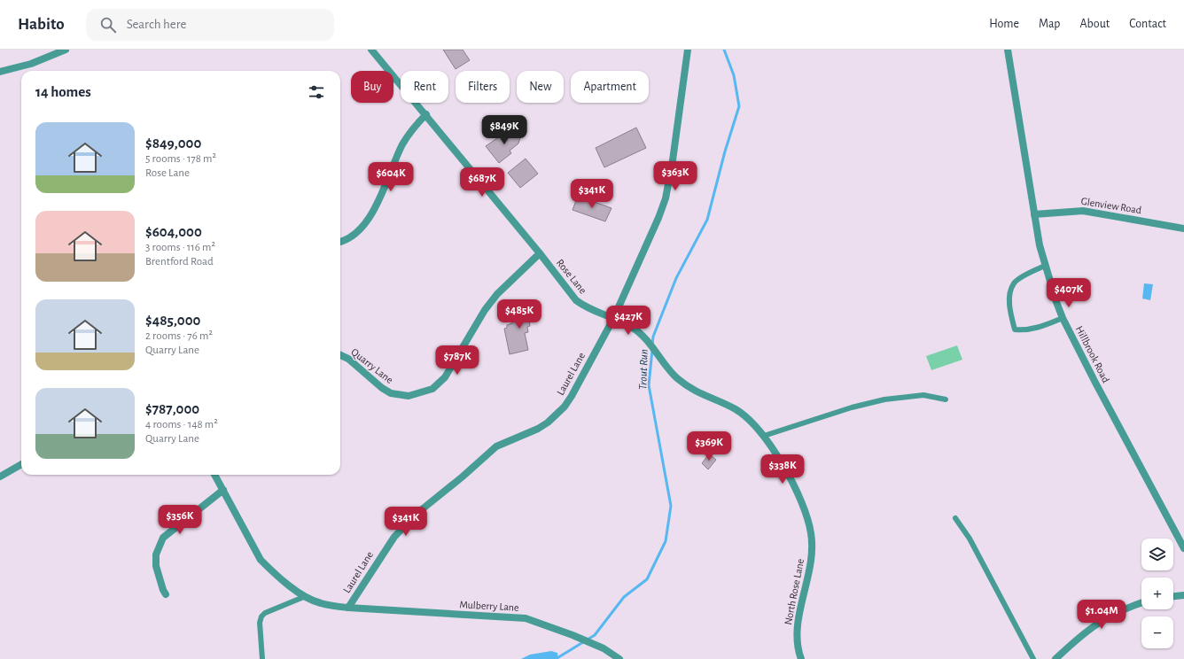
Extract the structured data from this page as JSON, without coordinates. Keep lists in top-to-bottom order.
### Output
{
  "streets": {
    "street": [
      "Glenview Road",
      "Rose Lane",
      "Hillbrook Road",
      "Quarry Lane",
      "Laurel Lane",
      "North Rose Lane",
      "Mulberry Lane"
    ]
  },
  "crossings": [
    ["Glenview Road", "Hillbrook Road"],
    ["Rose Lane", "Quarry Lane"],
    ["Rose Lane", "Laurel Lane"],
    ["Rose Lane", "North Rose Lane"],
    ["Laurel Lane", "North Rose Lane"],
    ["Laurel Lane", "Mulberry Lane"]
  ],
  "water": ["Trout Run"],
  "page": {
    "header": "Habito",
    "search": "Search here",
    "nav": [
      "Home",
      "Map",
      "About",
      "Contact"
    ],
    "chip": [
      "Buy",
      "Rent",
      "Filters",
      "New",
      "Apartment"
    ],
    "heading": "14 homes",
    "list": [
      {
        "name": "$849,000",
        "note": "5 rooms · 178 m² · Rose Lane"
      },
      {
        "name": "$604,000",
        "note": "3 rooms · 116 m² · Brentford Road"
      },
      {
        "name": "$485,000",
        "note": "2 rooms · 76 m² · Quarry Lane"
      },
      {
        "name": "$787,000",
        "note": "4 rooms · 148 m² · Quarry Lane"
      }
    ],
    "price": [
      "$849K",
      "$363K",
      "$604K",
      "$687K",
      "$341K",
      "$407K",
      "$485K",
      "$427K",
      "$787K",
      "$369K",
      "$338K",
      "$356K",
      "$341K",
      "$1.04M"
    ],
    "map_buttons": ["+", "−"]
  }
}
